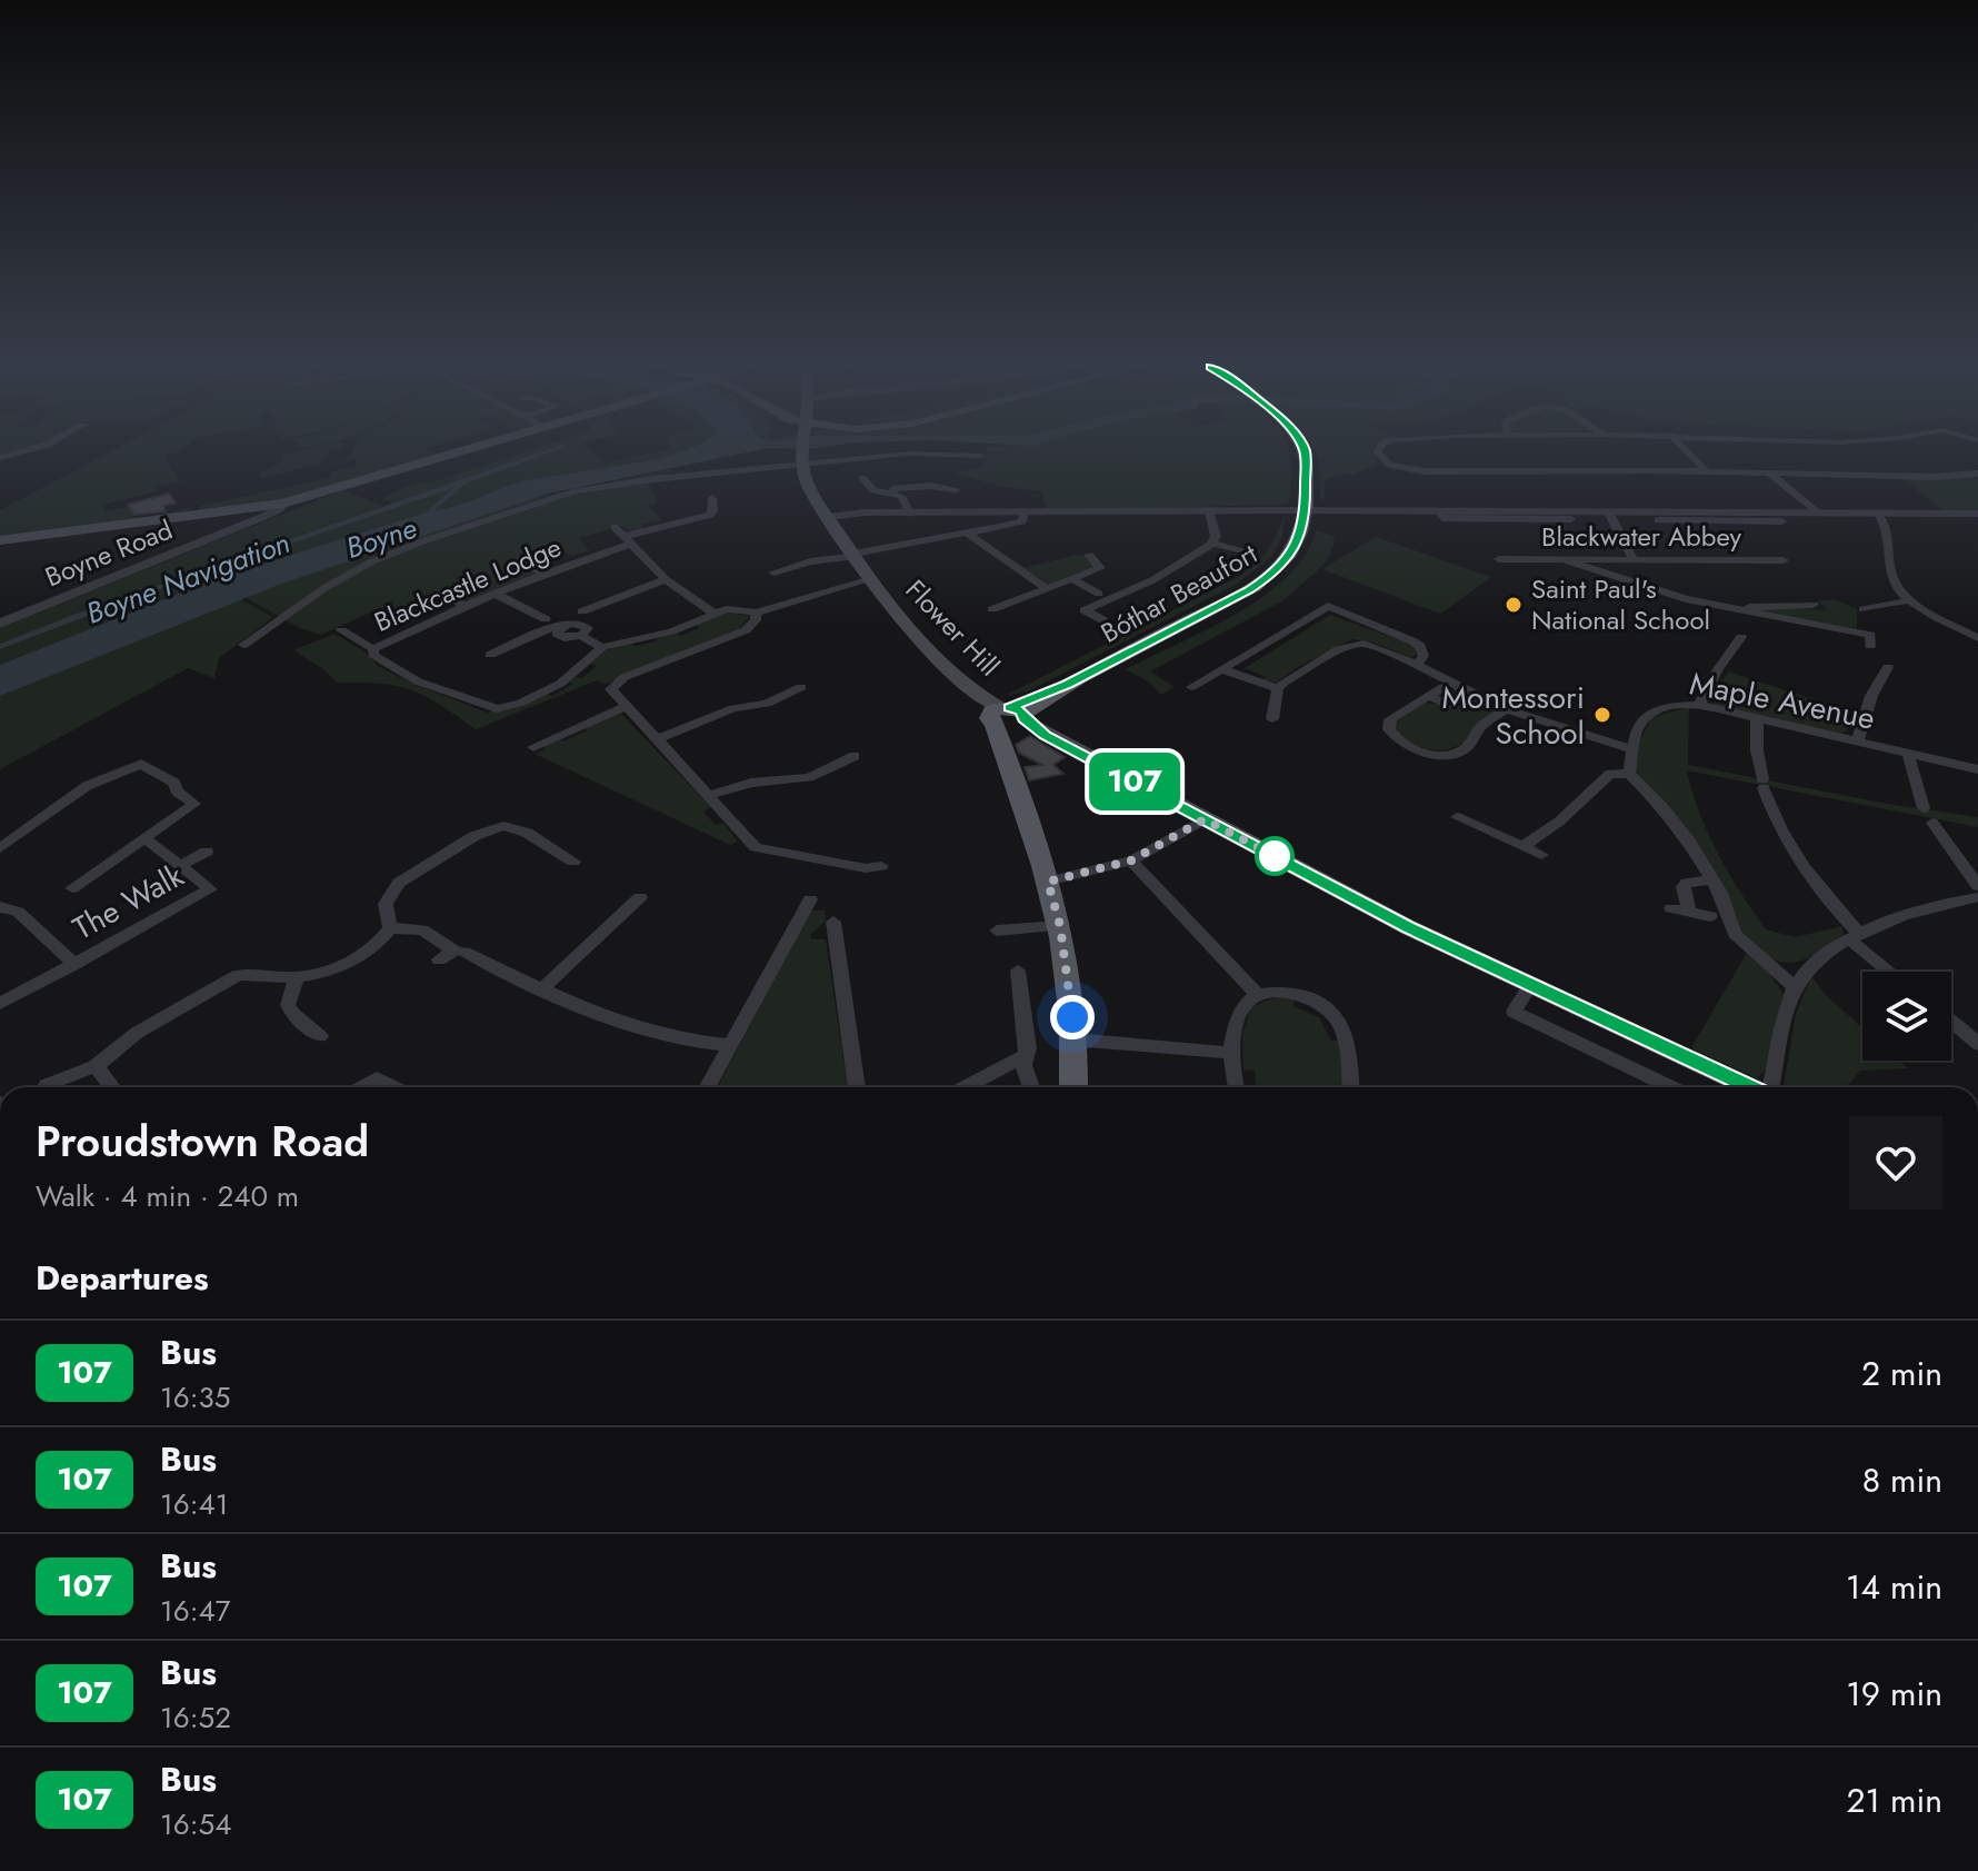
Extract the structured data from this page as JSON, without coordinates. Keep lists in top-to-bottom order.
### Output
{
  "streets": {
    "main road": ["Bóthar Beaufort", "Flower Hill"],
    "street": [
      "Blackwater Abbey",
      "Boyne Road",
      "Blackcastle Lodge",
      "Maple Avenue",
      "The Walk"
    ]
  },
  "crossings": [
    ["Bóthar Beaufort", "Flower Hill"]
  ],
  "water": ["Boyne", "Boyne Navigation"],
  "places": ["Saint Paul's National School", "Montessori School"],
  "lines": ["bus line 107"],
  "page": {
    "on_map": "107",
    "heading": [
      ["Proudstown Road", "Walk · 4 min · 240 m"],
      "Departures"
    ],
    "list": [
      {
        "mark": "107",
        "name": "Bus",
        "note": "16:35",
        "value": "2 min"
      },
      {
        "mark": "107",
        "name": "Bus",
        "note": "16:41",
        "value": "8 min"
      },
      {
        "mark": "107",
        "name": "Bus",
        "note": "16:47",
        "value": "14 min"
      },
      {
        "mark": "107",
        "name": "Bus",
        "note": "16:52",
        "value": "19 min"
      },
      {
        "mark": "107",
        "name": "Bus",
        "note": "16:54",
        "value": "21 min"
      }
    ]
  }
}
